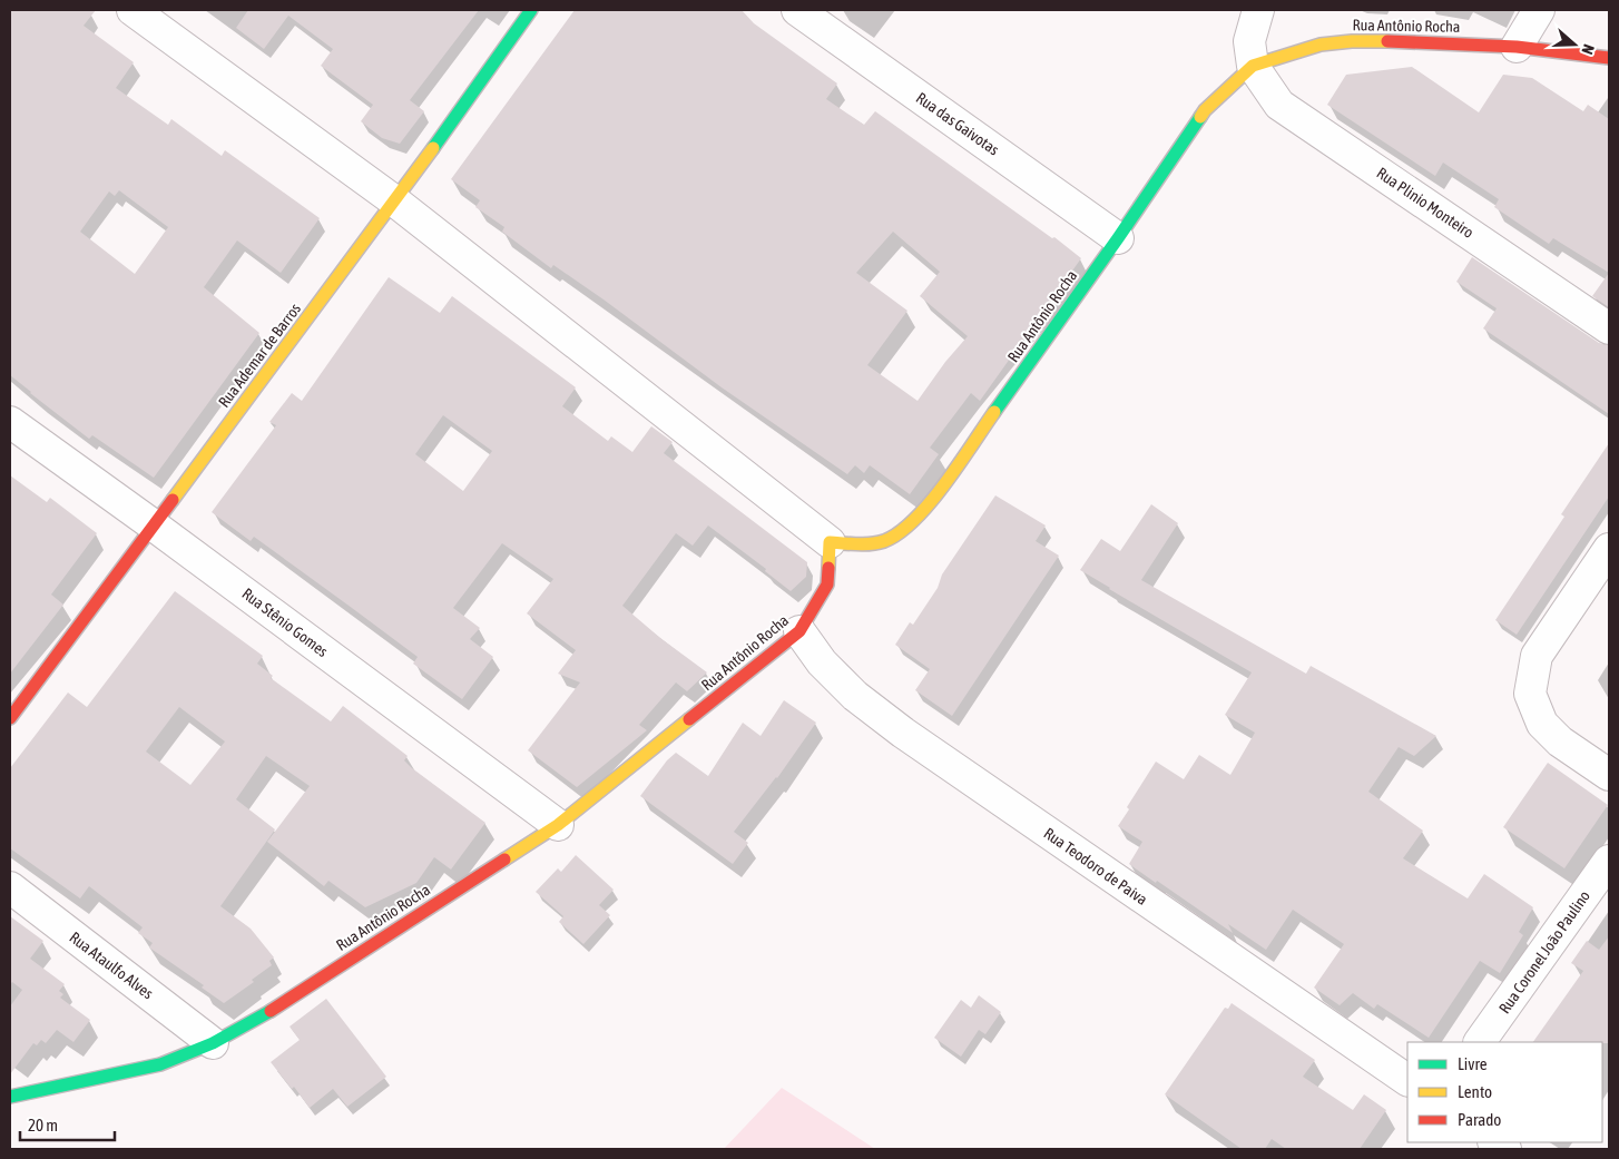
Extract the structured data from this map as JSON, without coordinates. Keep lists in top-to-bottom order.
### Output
{
  "streets": {
    "street": [
      "Rua Antônio Rocha",
      "Rua das Gaivotas",
      "Rua Plinio Monteiro",
      "Rua Ademar de Barros",
      "Rua Stênio Gomes",
      "Rua Teodoro de Paiva",
      "Rua Coronel João Paulino",
      "Rua Ataulfo Alves"
    ]
  },
  "crossings": [
    ["Rua Antônio Rocha", "Rua das Gaivotas"],
    ["Rua Antônio Rocha", "Rua Plinio Monteiro"],
    ["Rua Antônio Rocha", "Rua Stênio Gomes"],
    ["Rua Antônio Rocha", "Rua Teodoro de Paiva"],
    ["Rua Antônio Rocha", "Rua Ataulfo Alves"],
    ["Rua Ademar de Barros", "Rua Stênio Gomes"]
  ],
  "legend": ["Livre", "Lento", "Parado"],
  "scale_bar": "20 m",
  "north": "right"
}
